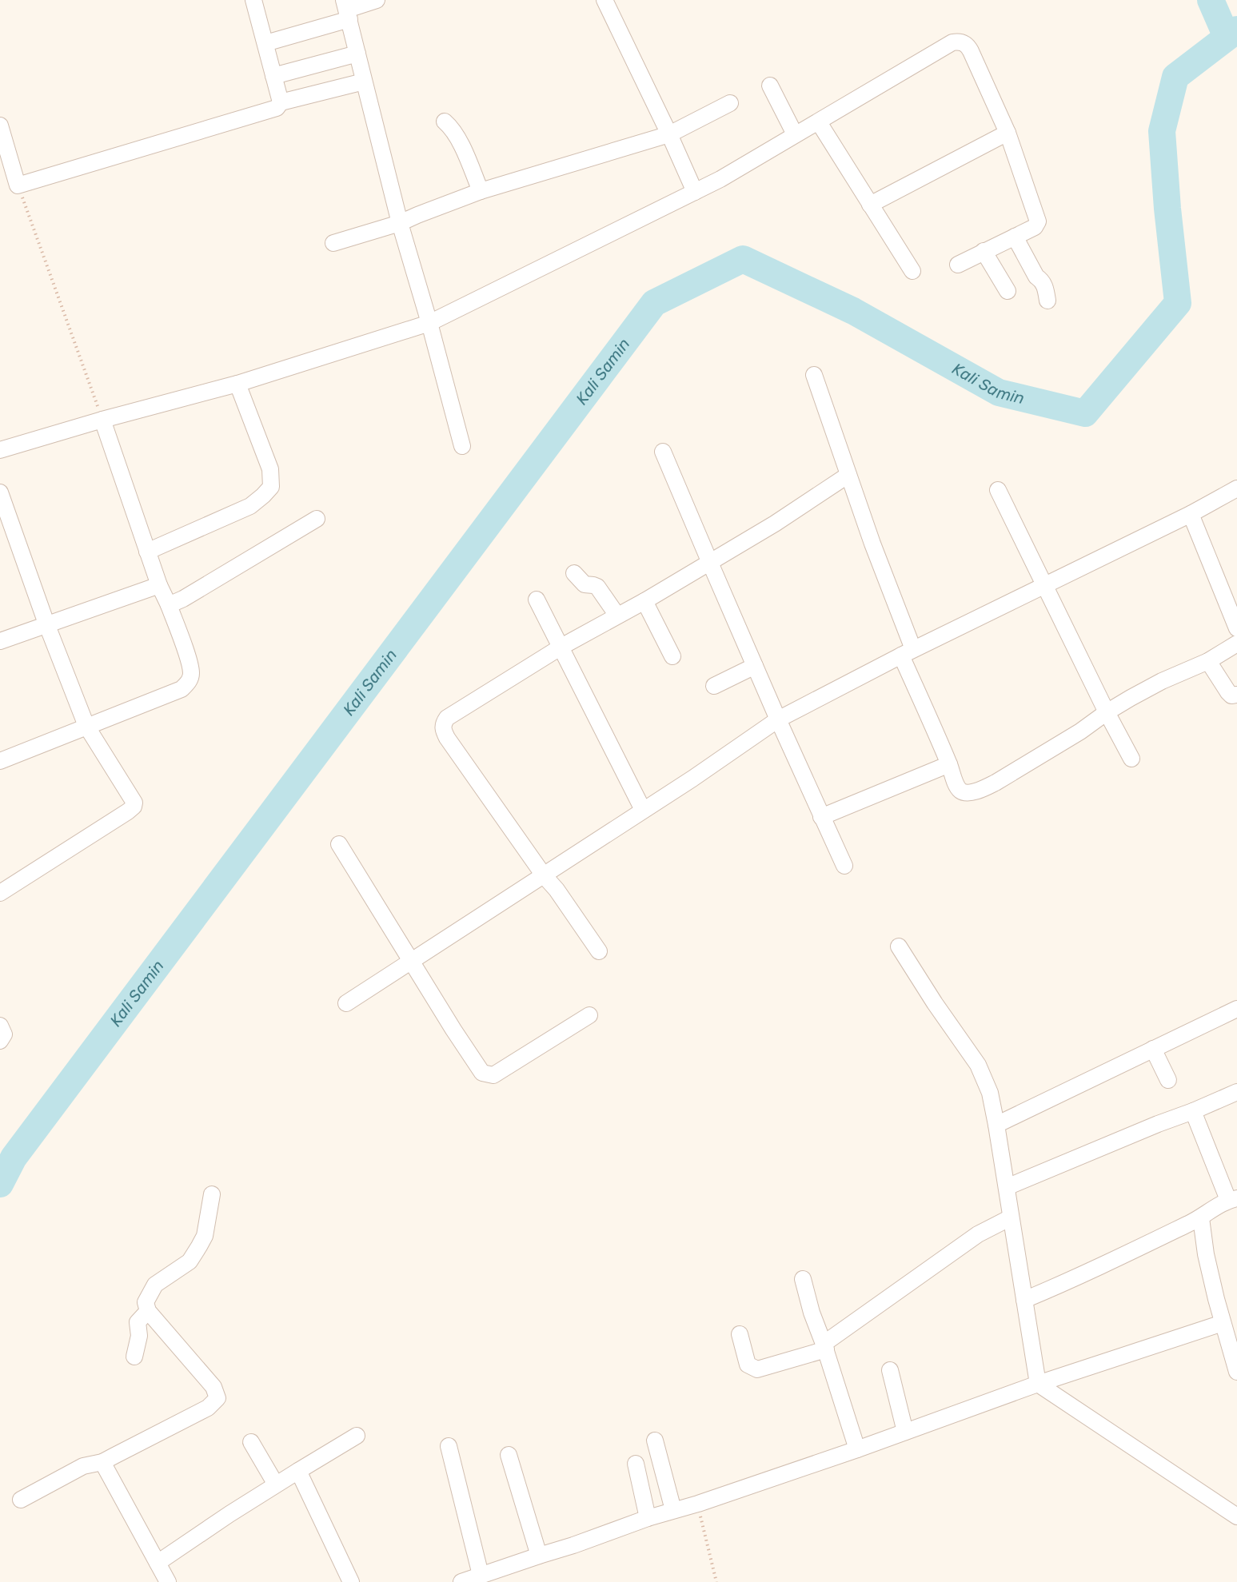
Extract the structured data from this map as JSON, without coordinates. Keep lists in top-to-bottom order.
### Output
{
  "water": ["Kali Samin"]
}
